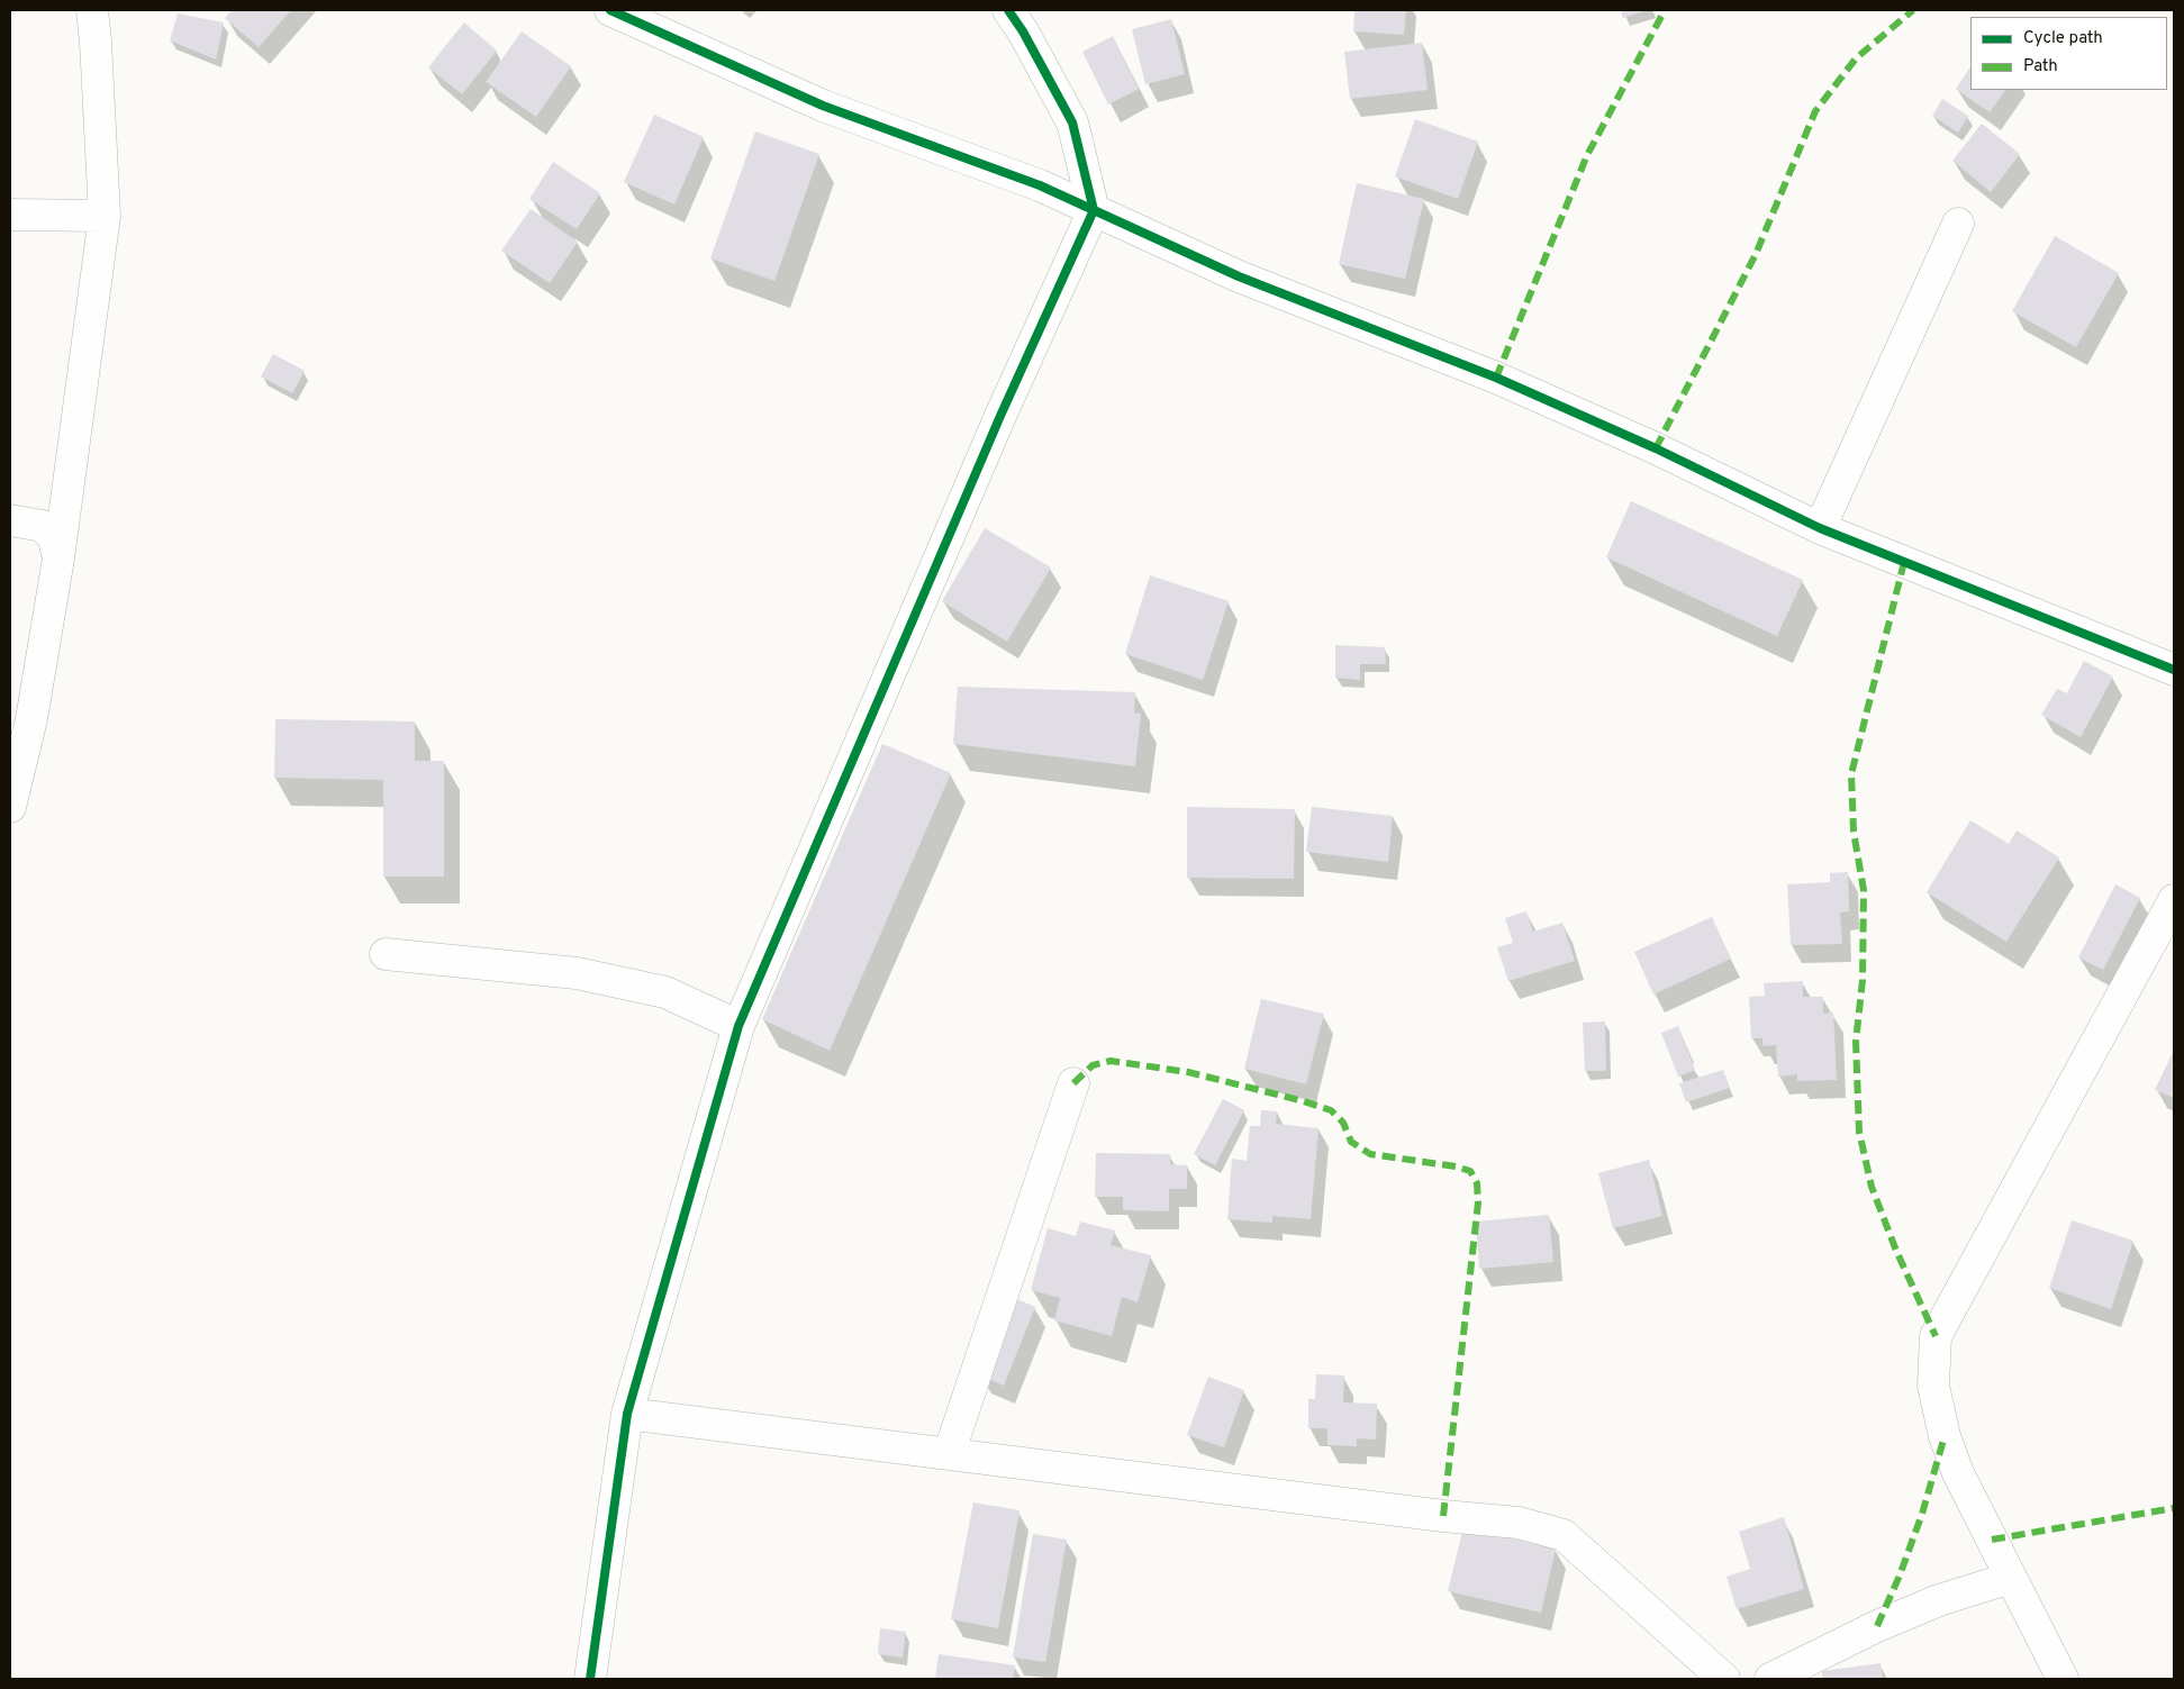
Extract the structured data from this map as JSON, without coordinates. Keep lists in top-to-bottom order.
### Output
{
  "legend": ["Cycle path", "Path"]
}
